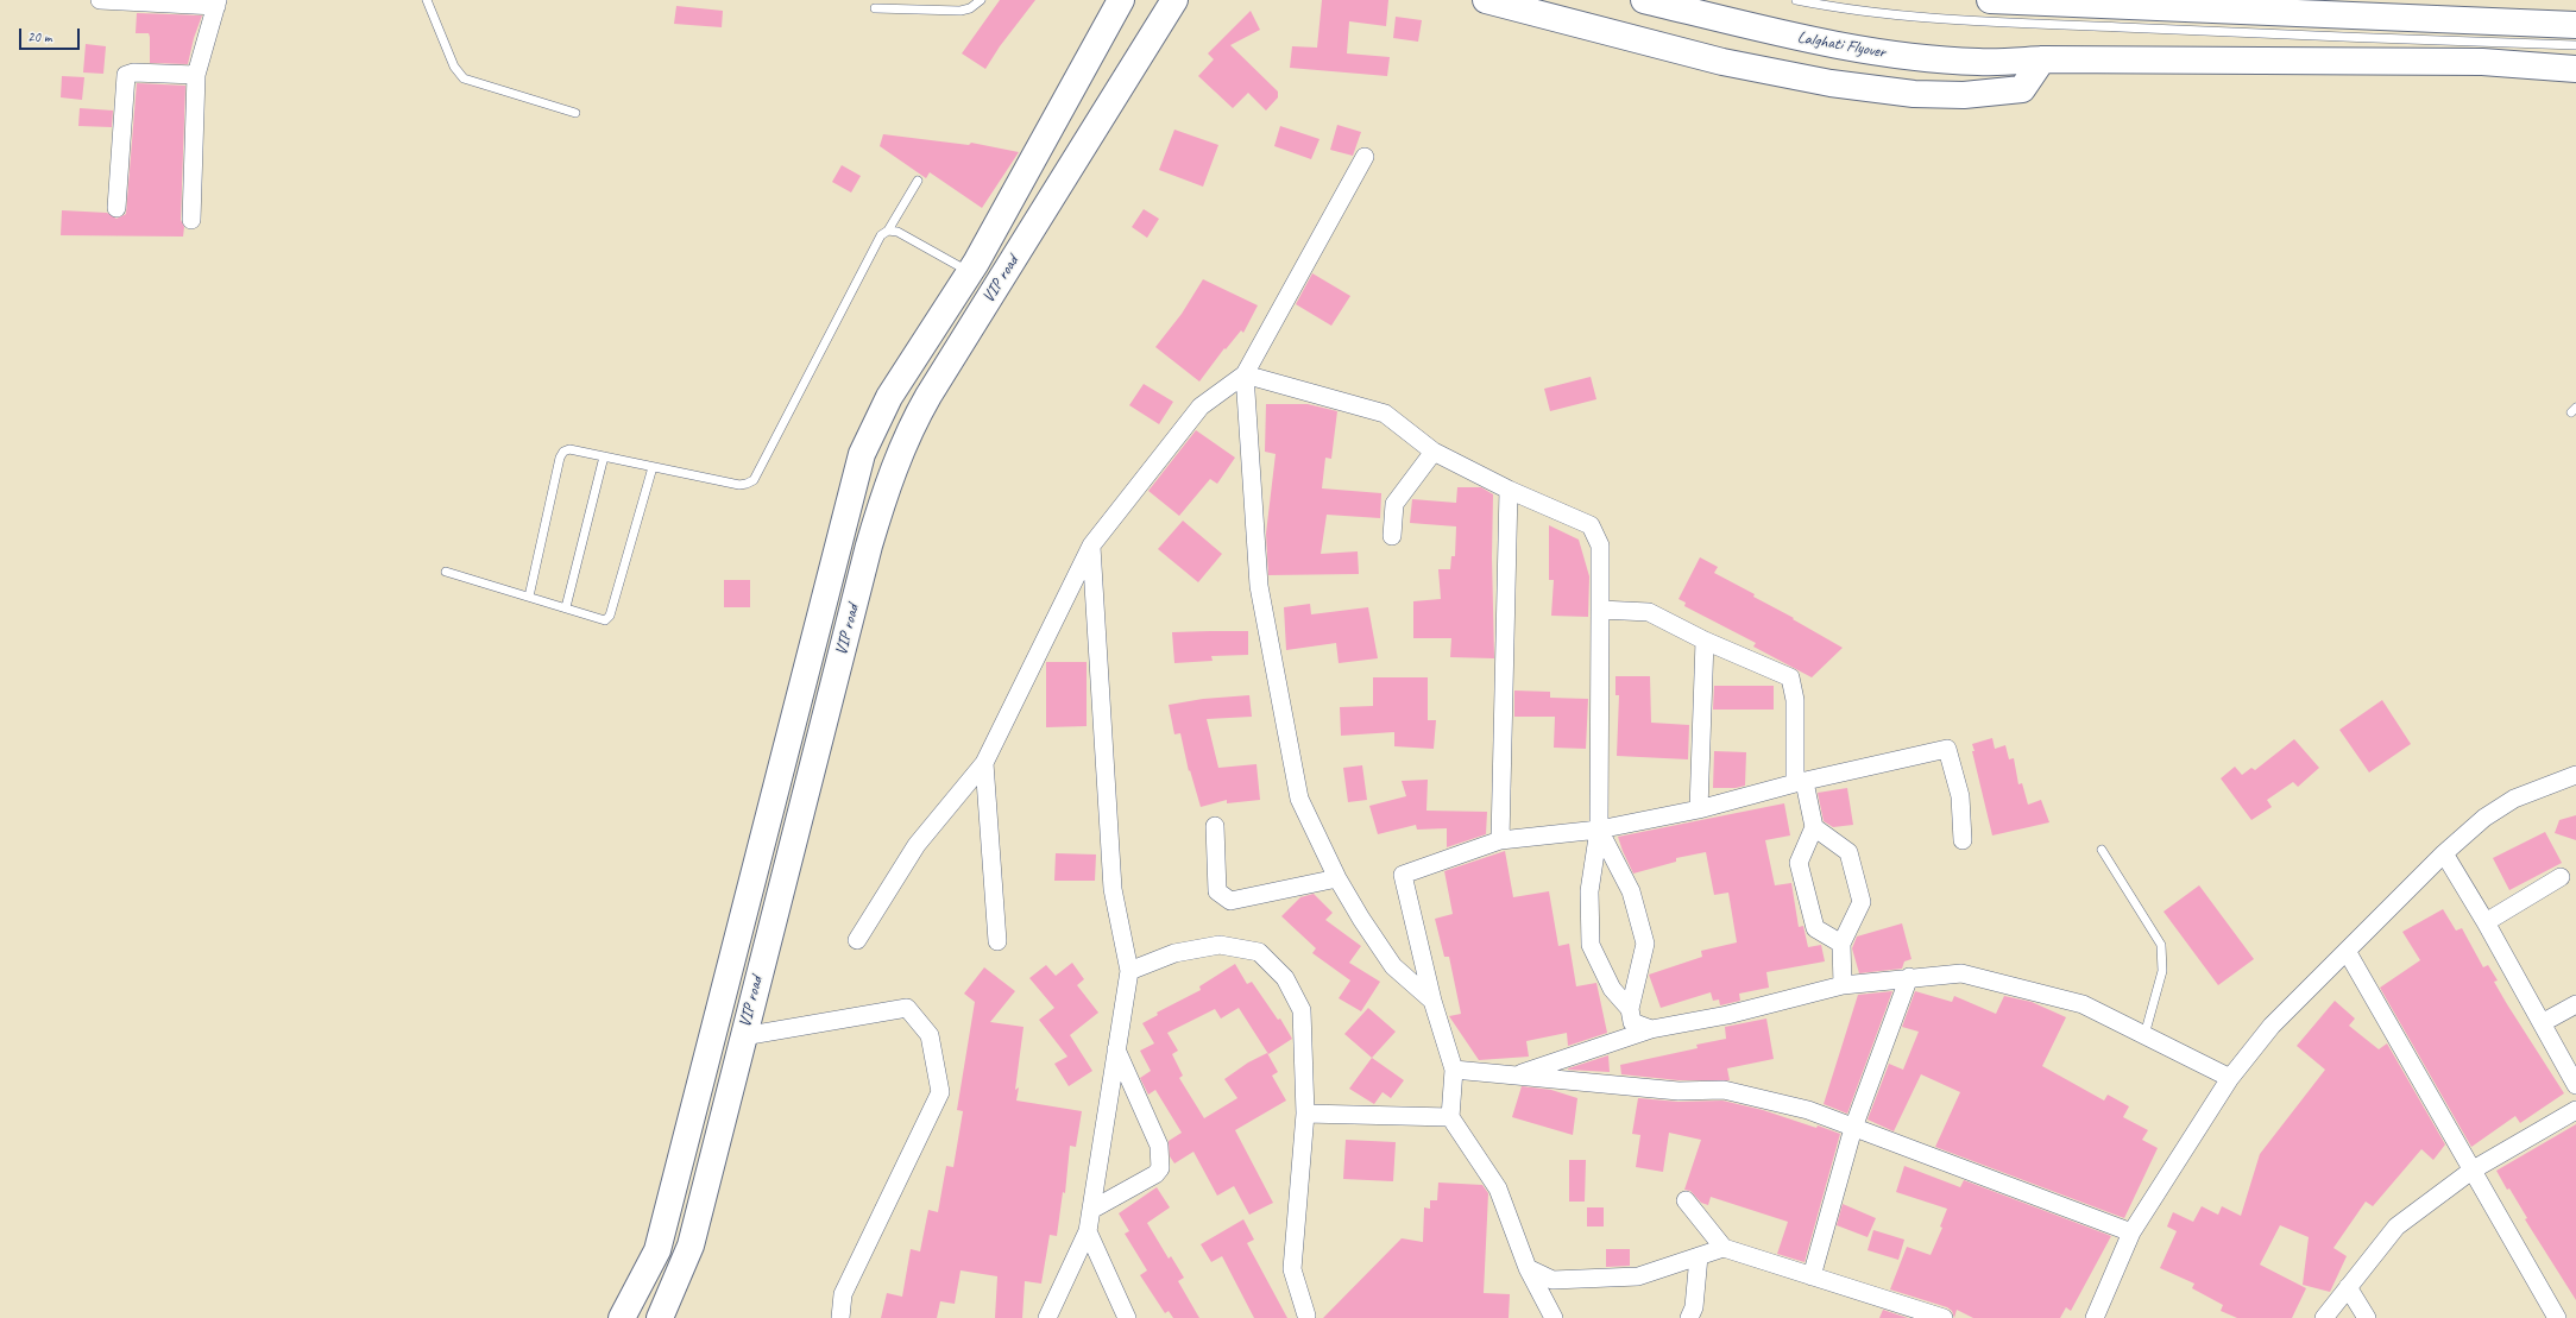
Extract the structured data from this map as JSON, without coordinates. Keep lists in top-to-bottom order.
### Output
{
  "streets": {
    "main road": ["Lalghati Flyover", "VIP road"]
  },
  "scale_bar": "20 m"
}
